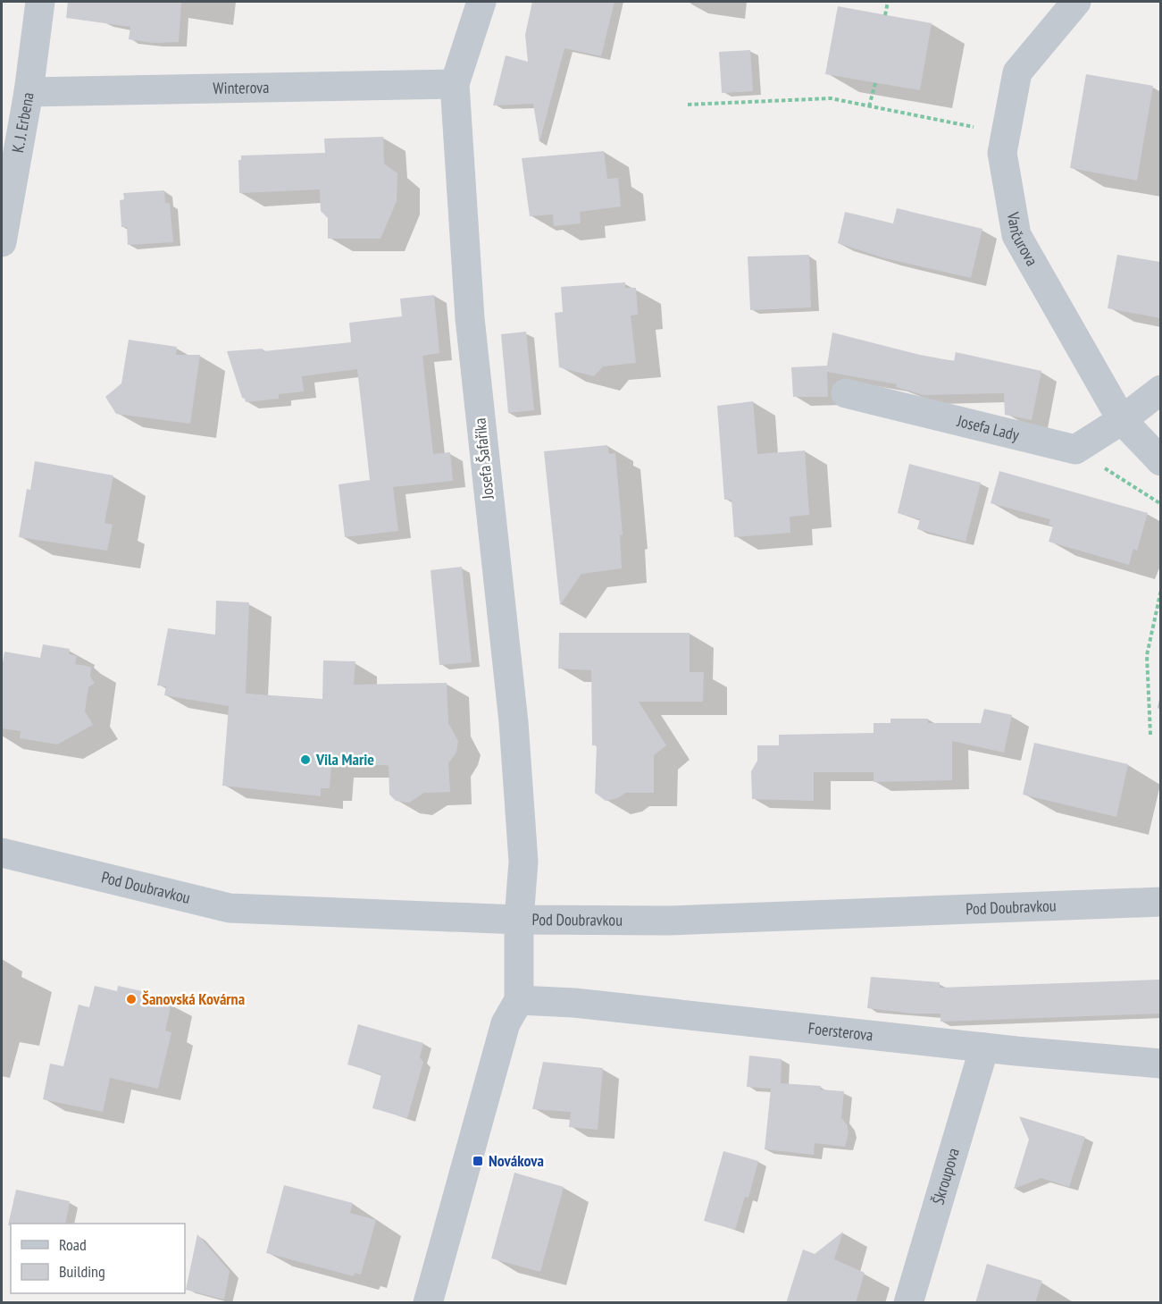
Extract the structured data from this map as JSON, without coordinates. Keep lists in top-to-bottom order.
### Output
{
  "streets": {
    "street": [
      "Winterova",
      "K. J. Erbena",
      "Vančurova",
      "Josefa Lady",
      "Josefa Šafaříka",
      "Pod Doubravkou",
      "Foersterova",
      "Škroupova"
    ]
  },
  "crossings": [
    ["Winterova", "K. J. Erbena"],
    ["Winterova", "Josefa Šafaříka"],
    ["Josefa Šafaříka", "Pod Doubravkou"],
    ["Foersterova", "Škroupova"]
  ],
  "places": {
    "other": ["Vila Marie", "Šanovská Kovárna"],
    "transit": ["Novákova"]
  },
  "legend": ["Road", "Building"]
}
